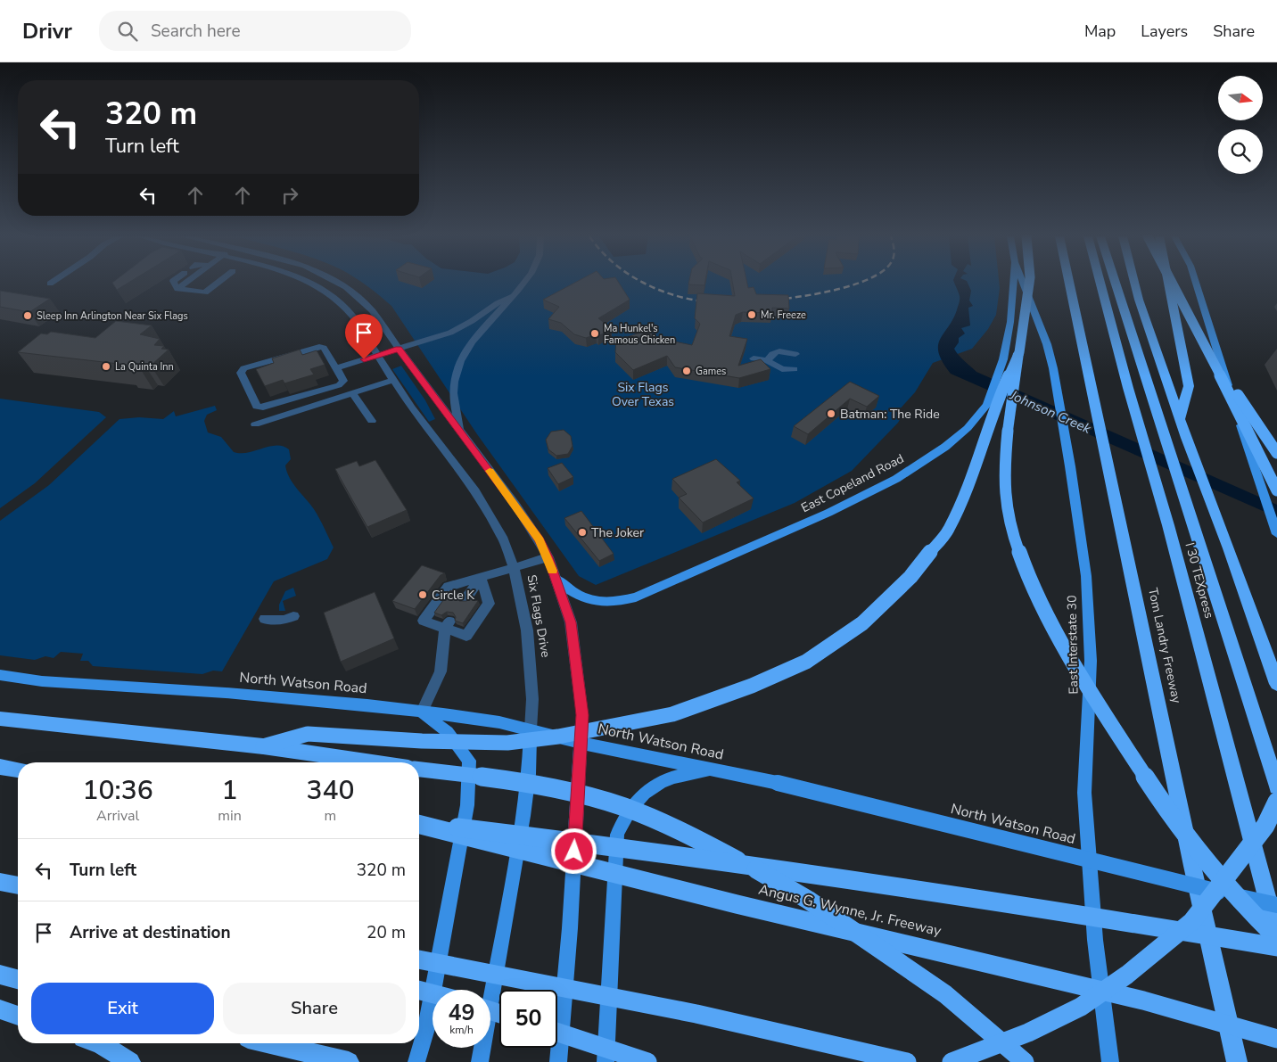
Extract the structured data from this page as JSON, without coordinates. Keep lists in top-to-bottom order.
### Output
{
  "streets": {
    "highway": ["I 30 TEXpress", "Tom Landry Freeway", "Angus G. Wynne, Jr. Freeway"],
    "main road": [
      "East Copeland Road",
      "Six Flags Drive",
      "East Interstate 30",
      "North Watson Road"
    ]
  },
  "crossings": [
    ["East Copeland Road", "Six Flags Drive"],
    ["Six Flags Drive", "North Watson Road"]
  ],
  "water": ["Johnson Creek"],
  "parks": ["Six Flags Over Texas"],
  "places": [
    "Mr. Freeze",
    "Sleep Inn Arlington Near Six Flags",
    "Ma Hunkel's Famous Chicken",
    "La Quinta Inn",
    "Games",
    "Batman: The Ride",
    "The Joker",
    "Circle K"
  ],
  "north": "right",
  "page": {
    "header": "Drivr",
    "search": "Search here",
    "nav": ["Map", "Layers", "Share"],
    "turn": ["320 m", "Turn left"],
    "eta": [
      "10:36",
      "Arrival",
      "1",
      "min",
      "340",
      "m"
    ],
    "list": [
      {
        "name": "Turn left",
        "value": "320 m"
      },
      {
        "name": "Arrive at destination",
        "value": "20 m"
      }
    ],
    "buttons": ["Exit", "Share"],
    "speed": "49 km/h",
    "limit": "50"
  }
}
